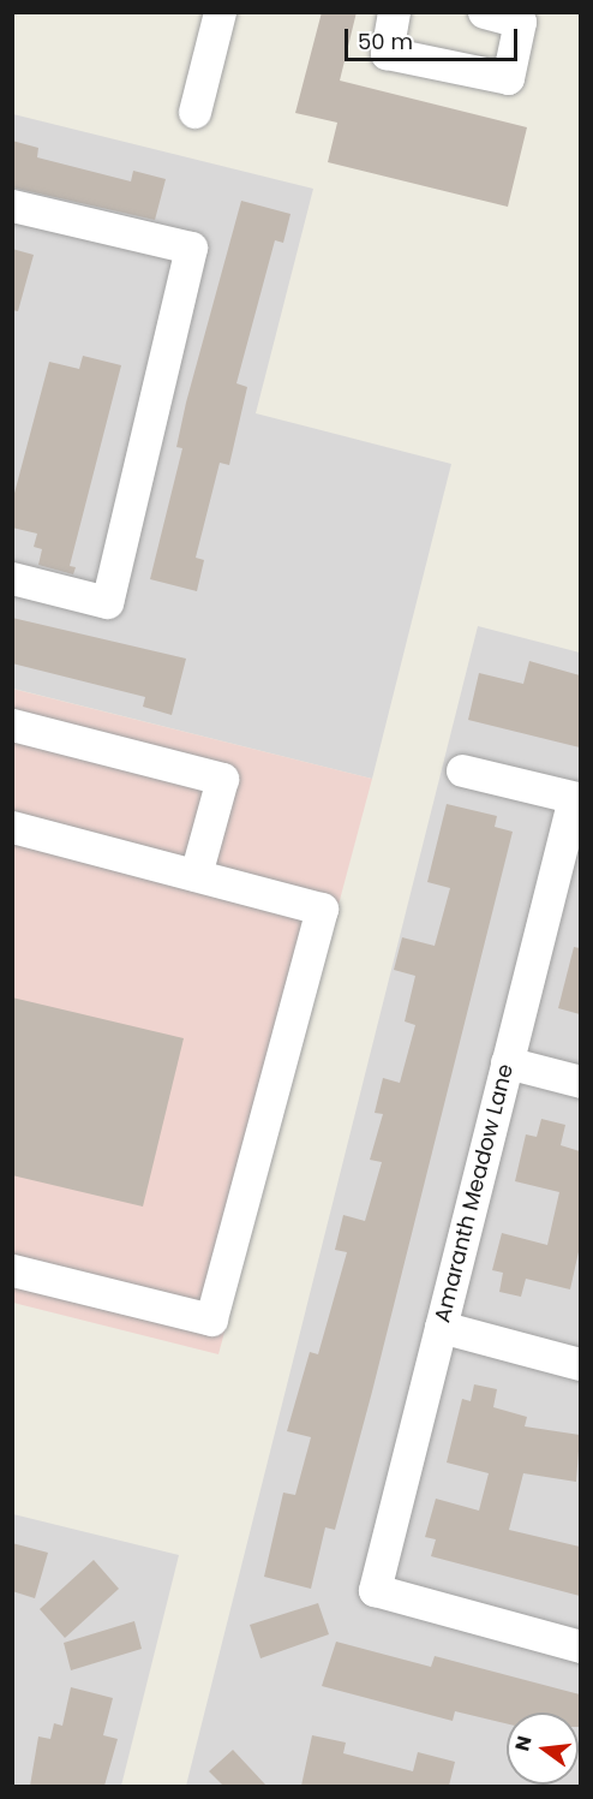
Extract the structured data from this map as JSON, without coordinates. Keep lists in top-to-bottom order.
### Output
{
  "streets": {
    "street": ["Amaranth Meadow Lane"]
  },
  "scale_bar": "50 m",
  "north": "left"
}
